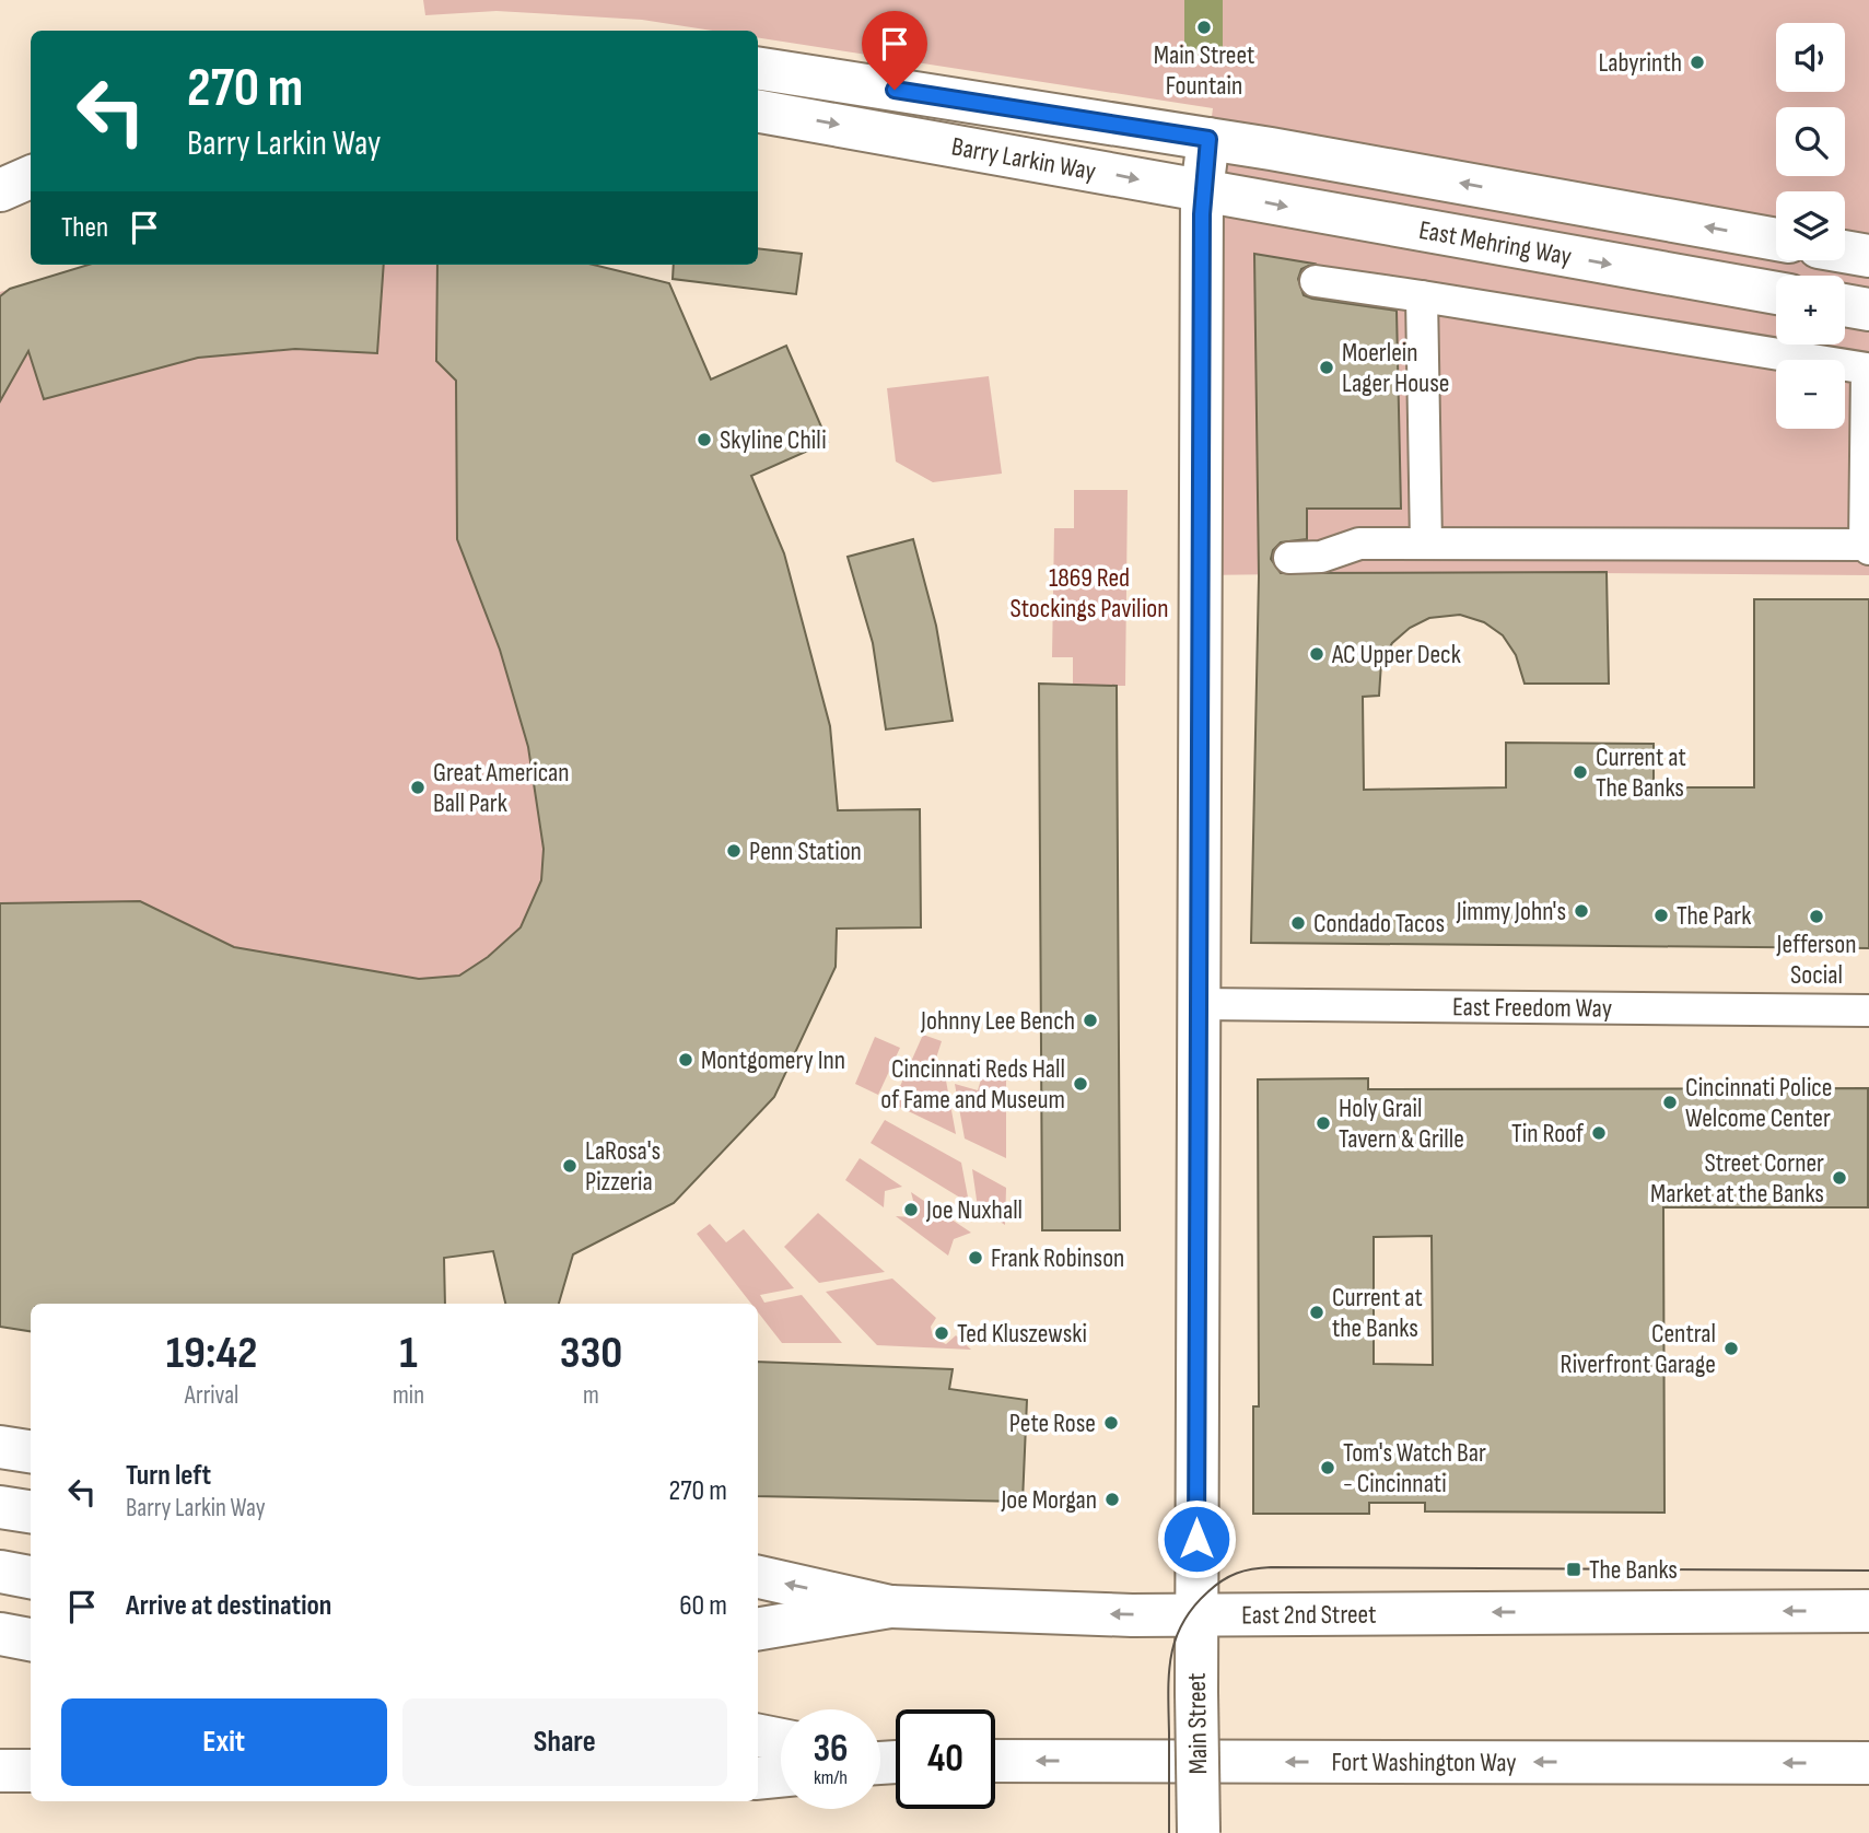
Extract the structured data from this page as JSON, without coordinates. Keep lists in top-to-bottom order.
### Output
{
  "streets": {
    "main road": [
      "Barry Larkin Way",
      "East Mehring Way",
      "East 2nd Street",
      "Main Street",
      "Fort Washington Way"
    ],
    "street": ["East Freedom Way"]
  },
  "crossings": [
    ["Barry Larkin Way", "East Mehring Way"],
    ["Barry Larkin Way", "Main Street"],
    ["East Mehring Way", "Main Street"],
    ["East Freedom Way", "Main Street"],
    ["East 2nd Street", "Main Street"]
  ],
  "one_way": ["East 2nd Street", "Fort Washington Way"],
  "parks": ["1869 Red Stockings Pavilion"],
  "places": {
    "other": [
      "Main Street Fountain",
      "Labyrinth",
      "Moerlein Lager House",
      "Skyline Chili",
      "AC Upper Deck",
      "Current at The Banks",
      "Great American Ball Park",
      "Penn Station",
      "Jimmy John's",
      "The Park",
      "Jefferson Social",
      "Condado Tacos",
      "Johnny Lee Bench",
      "Montgomery Inn",
      "Cincinnati Reds Hall of Fame and Museum",
      "Cincinnati Police Welcome Center",
      "Holy Grail Tavern & Grille",
      "Tin Roof",
      "LaRosa's Pizzeria",
      "Street Corner Market at the Banks",
      "Joe Nuxhall",
      "Frank Robinson",
      "Current at the Banks",
      "Ted Kluszewski",
      "Central Riverfront Garage",
      "Pete Rose",
      "Tom's Watch Bar - Cincinnati",
      "Joe Morgan"
    ],
    "transit": ["The Banks"]
  },
  "page": {
    "map_buttons": ["+", "−"],
    "turn": ["270 m", "Barry Larkin Way"],
    "then": "Then",
    "eta": [
      "19:42",
      "Arrival",
      "1",
      "min",
      "330",
      "m"
    ],
    "list": [
      {
        "name": "Turn left",
        "note": "Barry Larkin Way",
        "value": "270 m"
      },
      {
        "name": "Arrive at destination",
        "value": "60 m"
      }
    ],
    "buttons": ["Exit", "Share"],
    "speed": "36 km/h",
    "limit": "40"
  }
}
